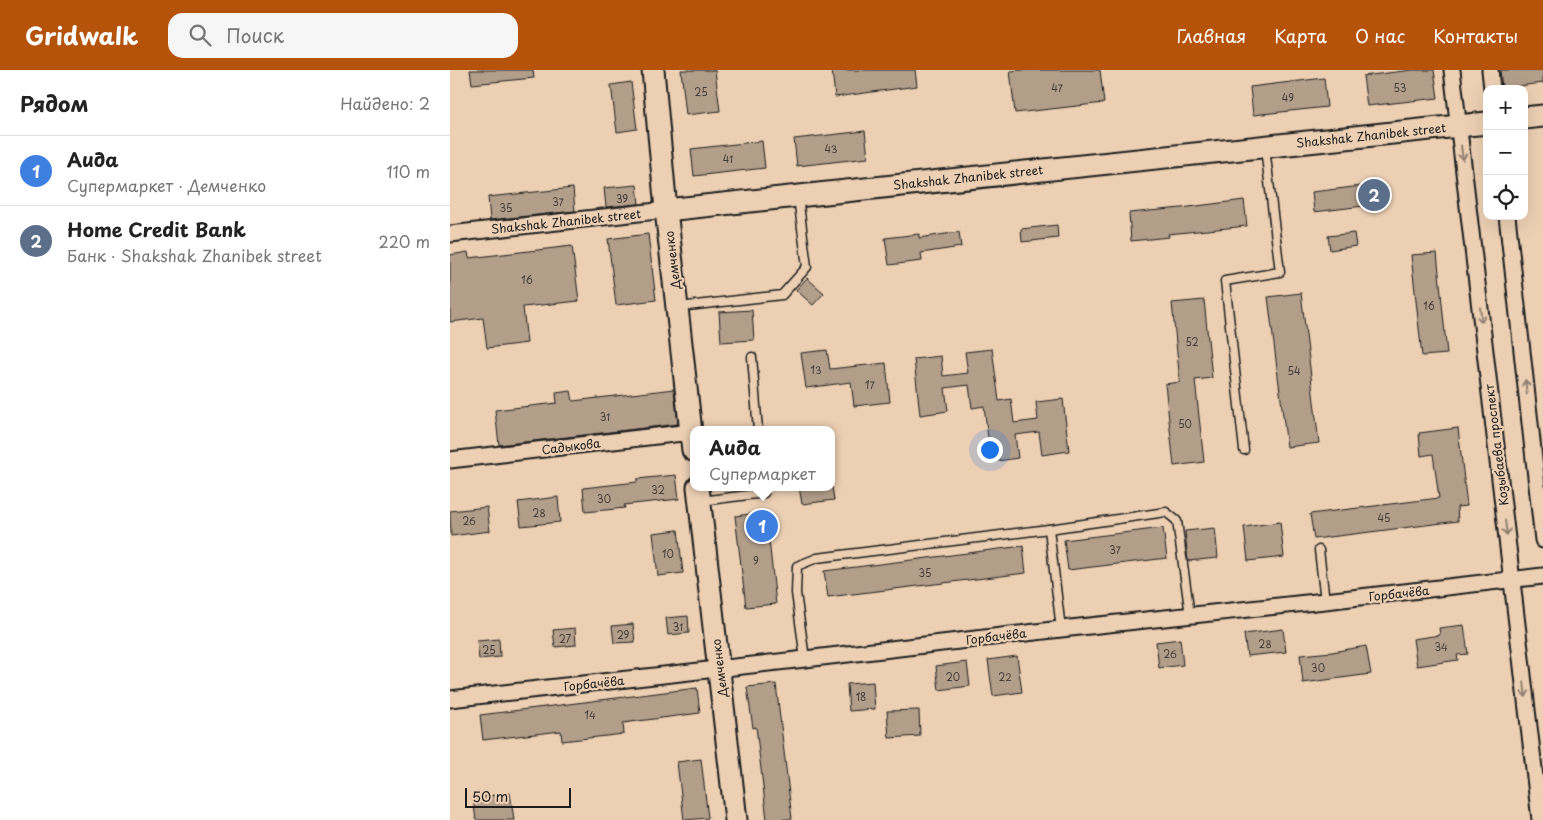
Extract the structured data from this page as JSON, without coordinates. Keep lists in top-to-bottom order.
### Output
{
  "streets": {
    "street": [
      "Shakshak Zhanibek street",
      "Демченко",
      "Козыбаева проспект",
      "Садыкова",
      "Горбачёва"
    ]
  },
  "crossings": [
    ["Shakshak Zhanibek street", "Демченко"],
    ["Shakshak Zhanibek street", "Козыбаева проспект"],
    ["Демченко", "Горбачёва"],
    ["Козыбаева проспект", "Горбачёва"]
  ],
  "house_numbers": [
    "47",
    "53",
    "25",
    "49",
    "43",
    "41",
    "39",
    "37",
    "35",
    "16",
    "16",
    "52",
    "13",
    "54",
    "17",
    "31",
    "50",
    "32",
    "30",
    "28",
    "45",
    "26",
    "37",
    "10",
    "9",
    "35",
    "31",
    "29",
    "27",
    "28",
    "34",
    "25",
    "26",
    "30",
    "20",
    "22",
    "18",
    "14"
  ],
  "scale_bar": "50 m",
  "page": {
    "header": "Gridwalk",
    "search": "Поиск",
    "nav": [
      "Главная",
      "Карта",
      "О нас",
      "Контакты"
    ],
    "heading": ["Рядом", "Найдено: 2"],
    "map_buttons": ["+", "−"],
    "list": [
      {
        "mark": "1",
        "name": "Аида",
        "note": "Супермаркет · Демченко",
        "value": "110 m"
      },
      {
        "mark": "2",
        "name": "Home Credit Bank",
        "note": "Банк · Shakshak Zhanibek street",
        "value": "220 m"
      }
    ],
    "pins": ["2", "1"],
    "popup": ["Аида", "Супермаркет"],
    "scale": "50 m"
  }
}
